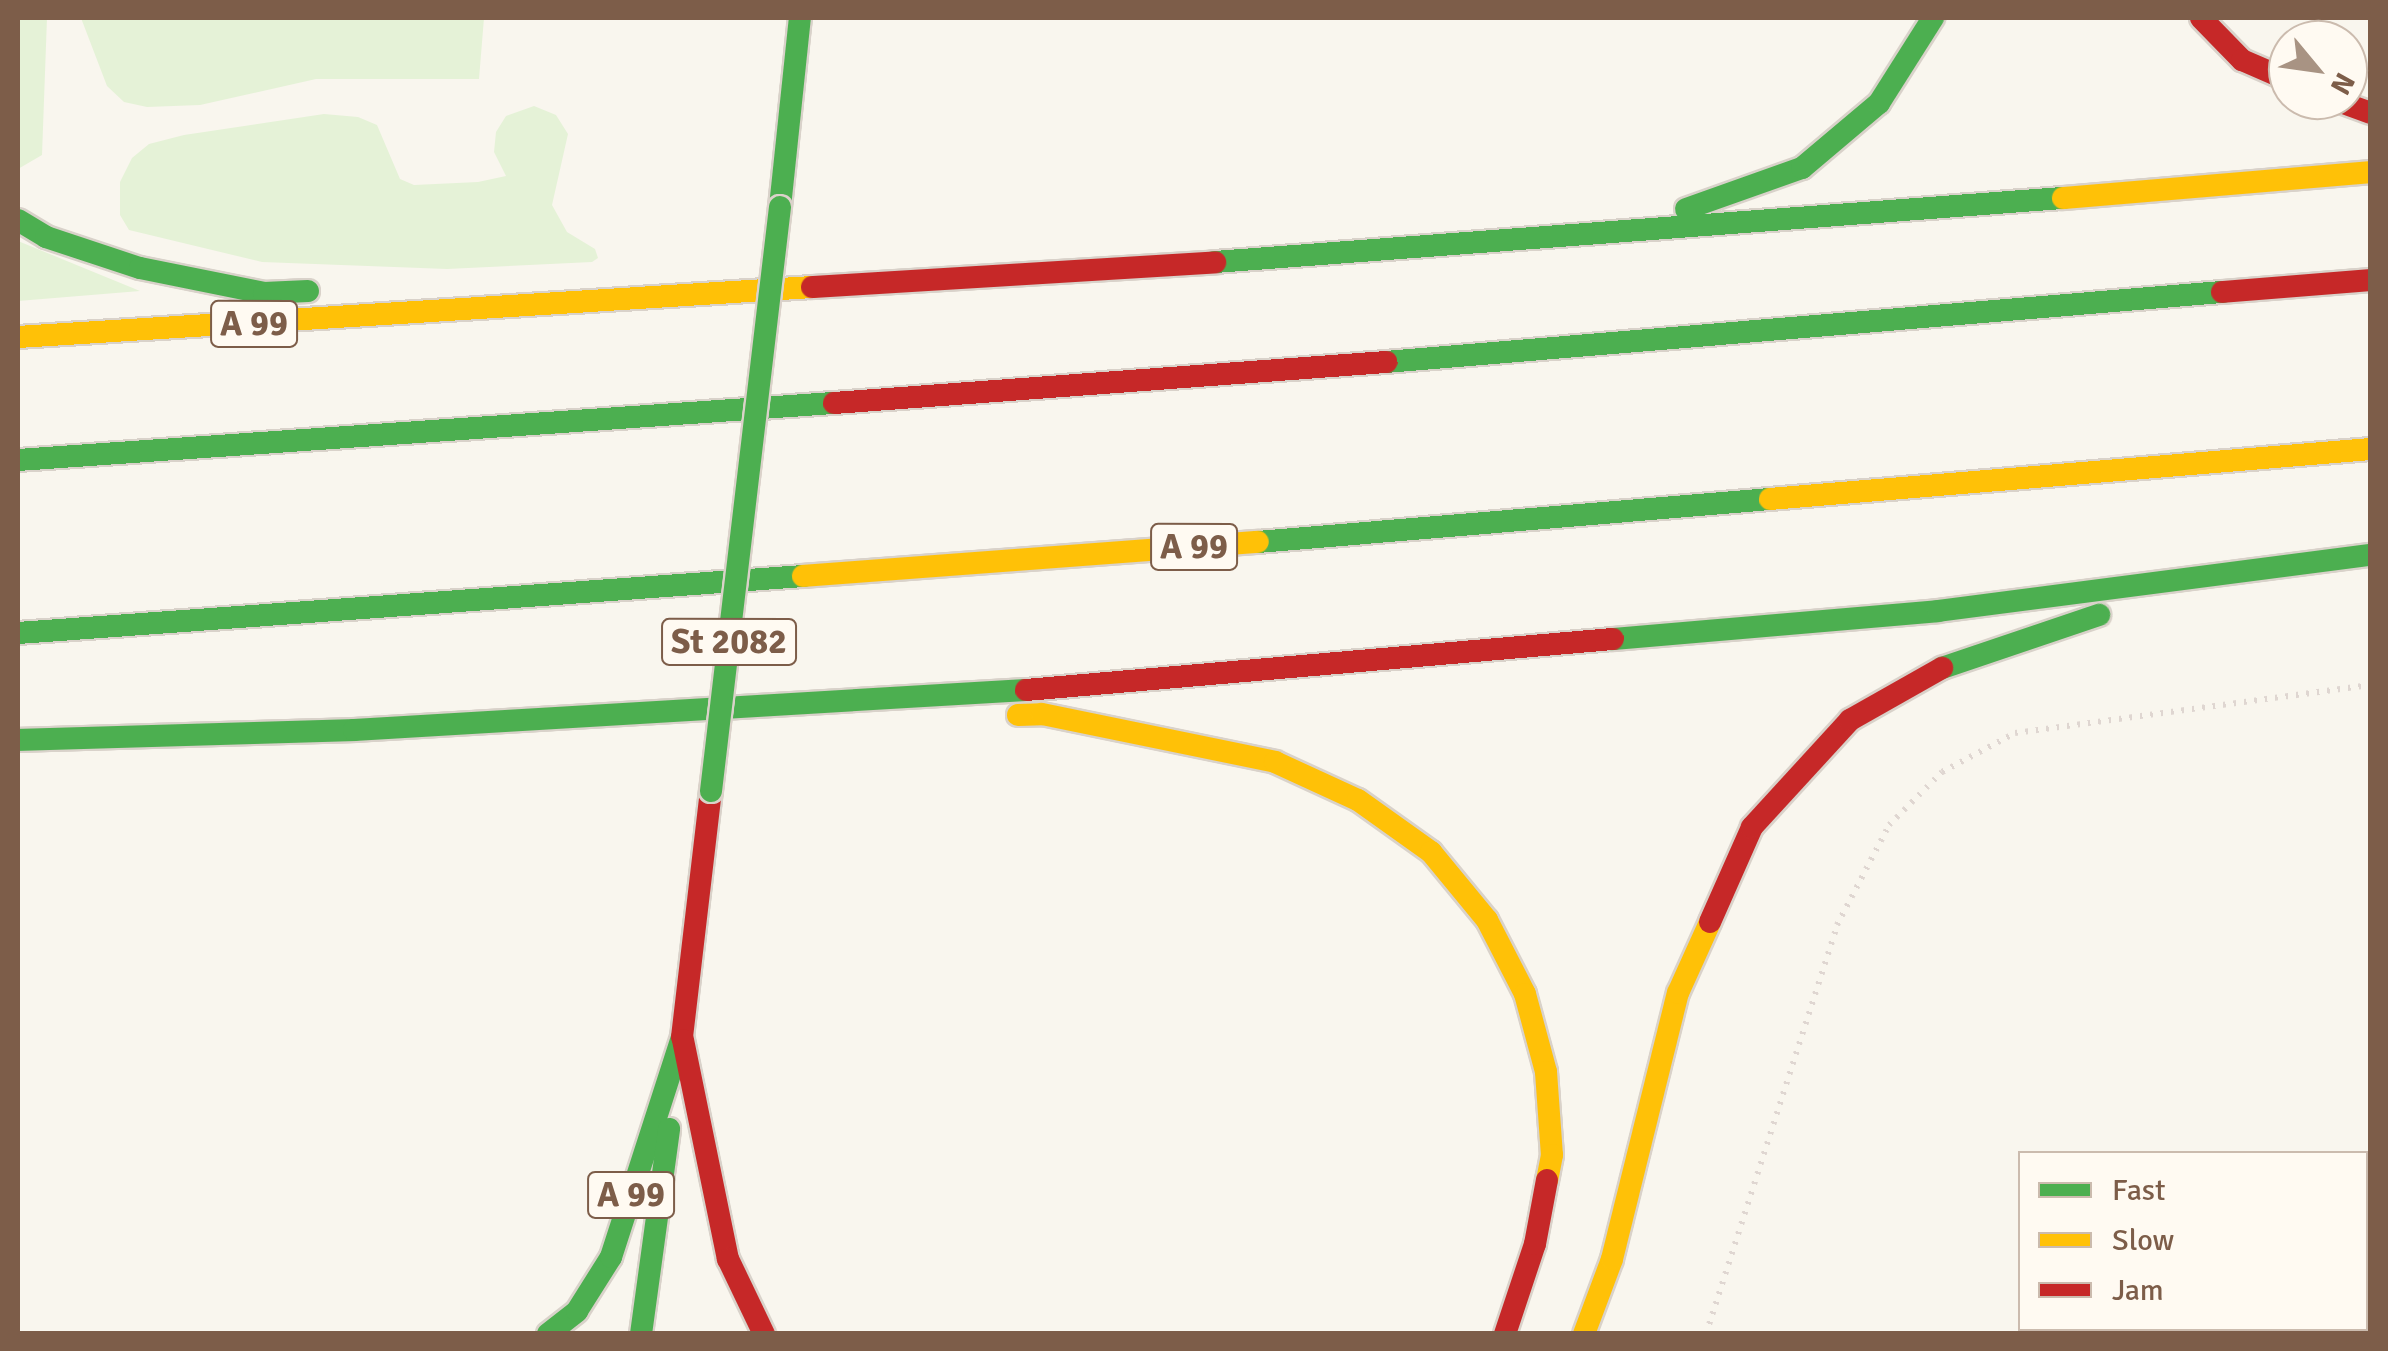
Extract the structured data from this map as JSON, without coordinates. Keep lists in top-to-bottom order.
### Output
{
  "streets": {
    "main road": ["A 99", "St 2082"]
  },
  "crossings": [
    ["A 99", "St 2082"]
  ],
  "legend": ["Fast", "Slow", "Jam"],
  "north": "bottom right"
}
